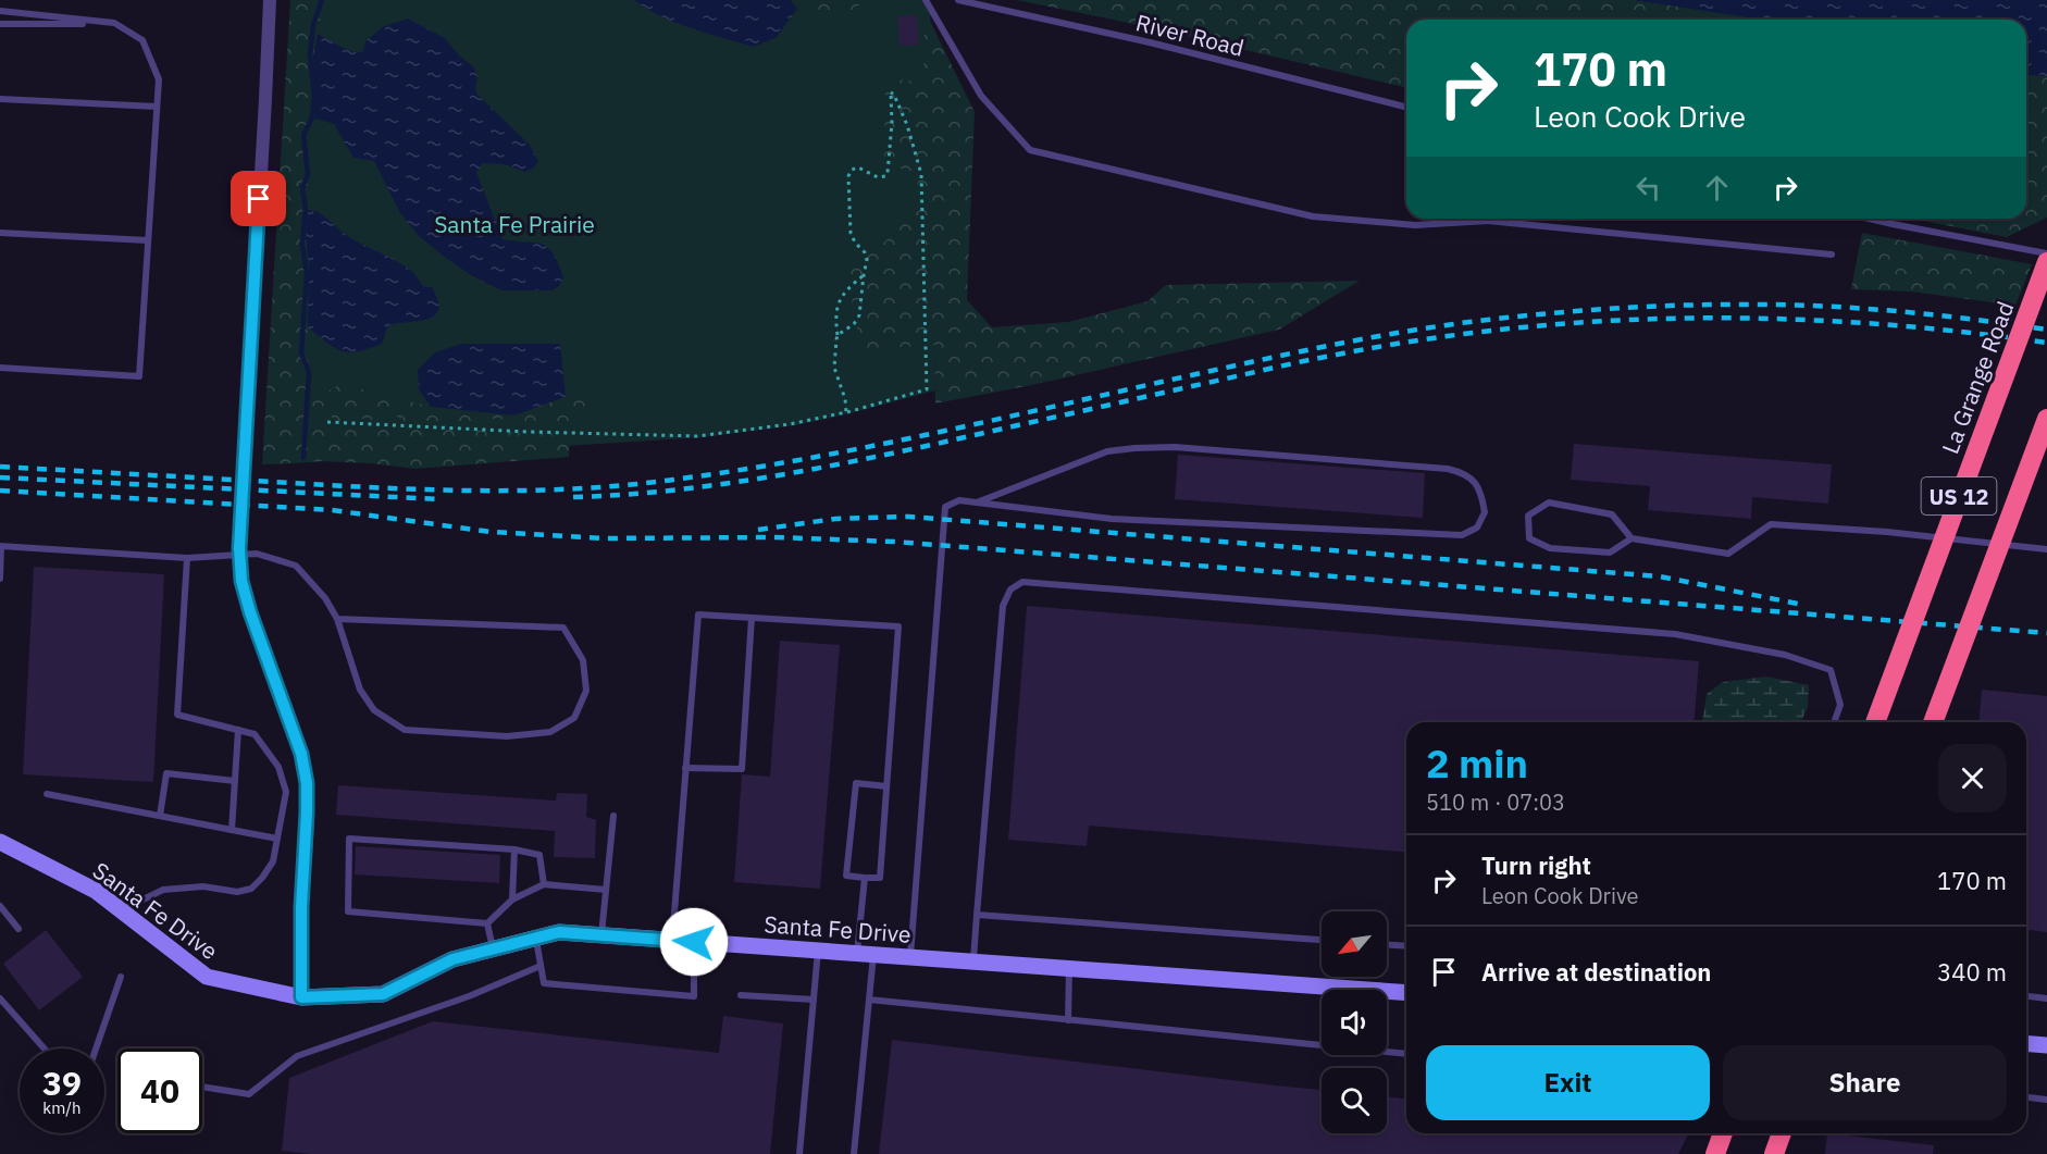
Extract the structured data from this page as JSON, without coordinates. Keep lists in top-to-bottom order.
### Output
{
  "streets": {
    "highway": ["La Grange Road", "US 12"],
    "street": ["Santa Fe Drive"],
    "lane": ["River Road"]
  },
  "parks": ["Santa Fe Prairie"],
  "north": "bottom left",
  "page": {
    "turn": ["170 m", "Leon Cook Drive"],
    "heading": ["2 min", "510 m · 07:03"],
    "list": [
      {
        "name": "Turn right",
        "note": "Leon Cook Drive",
        "value": "170 m"
      },
      {
        "name": "Arrive at destination",
        "value": "340 m"
      }
    ],
    "buttons": ["Exit", "Share"],
    "speed": "39 km/h",
    "limit": "40"
  }
}
